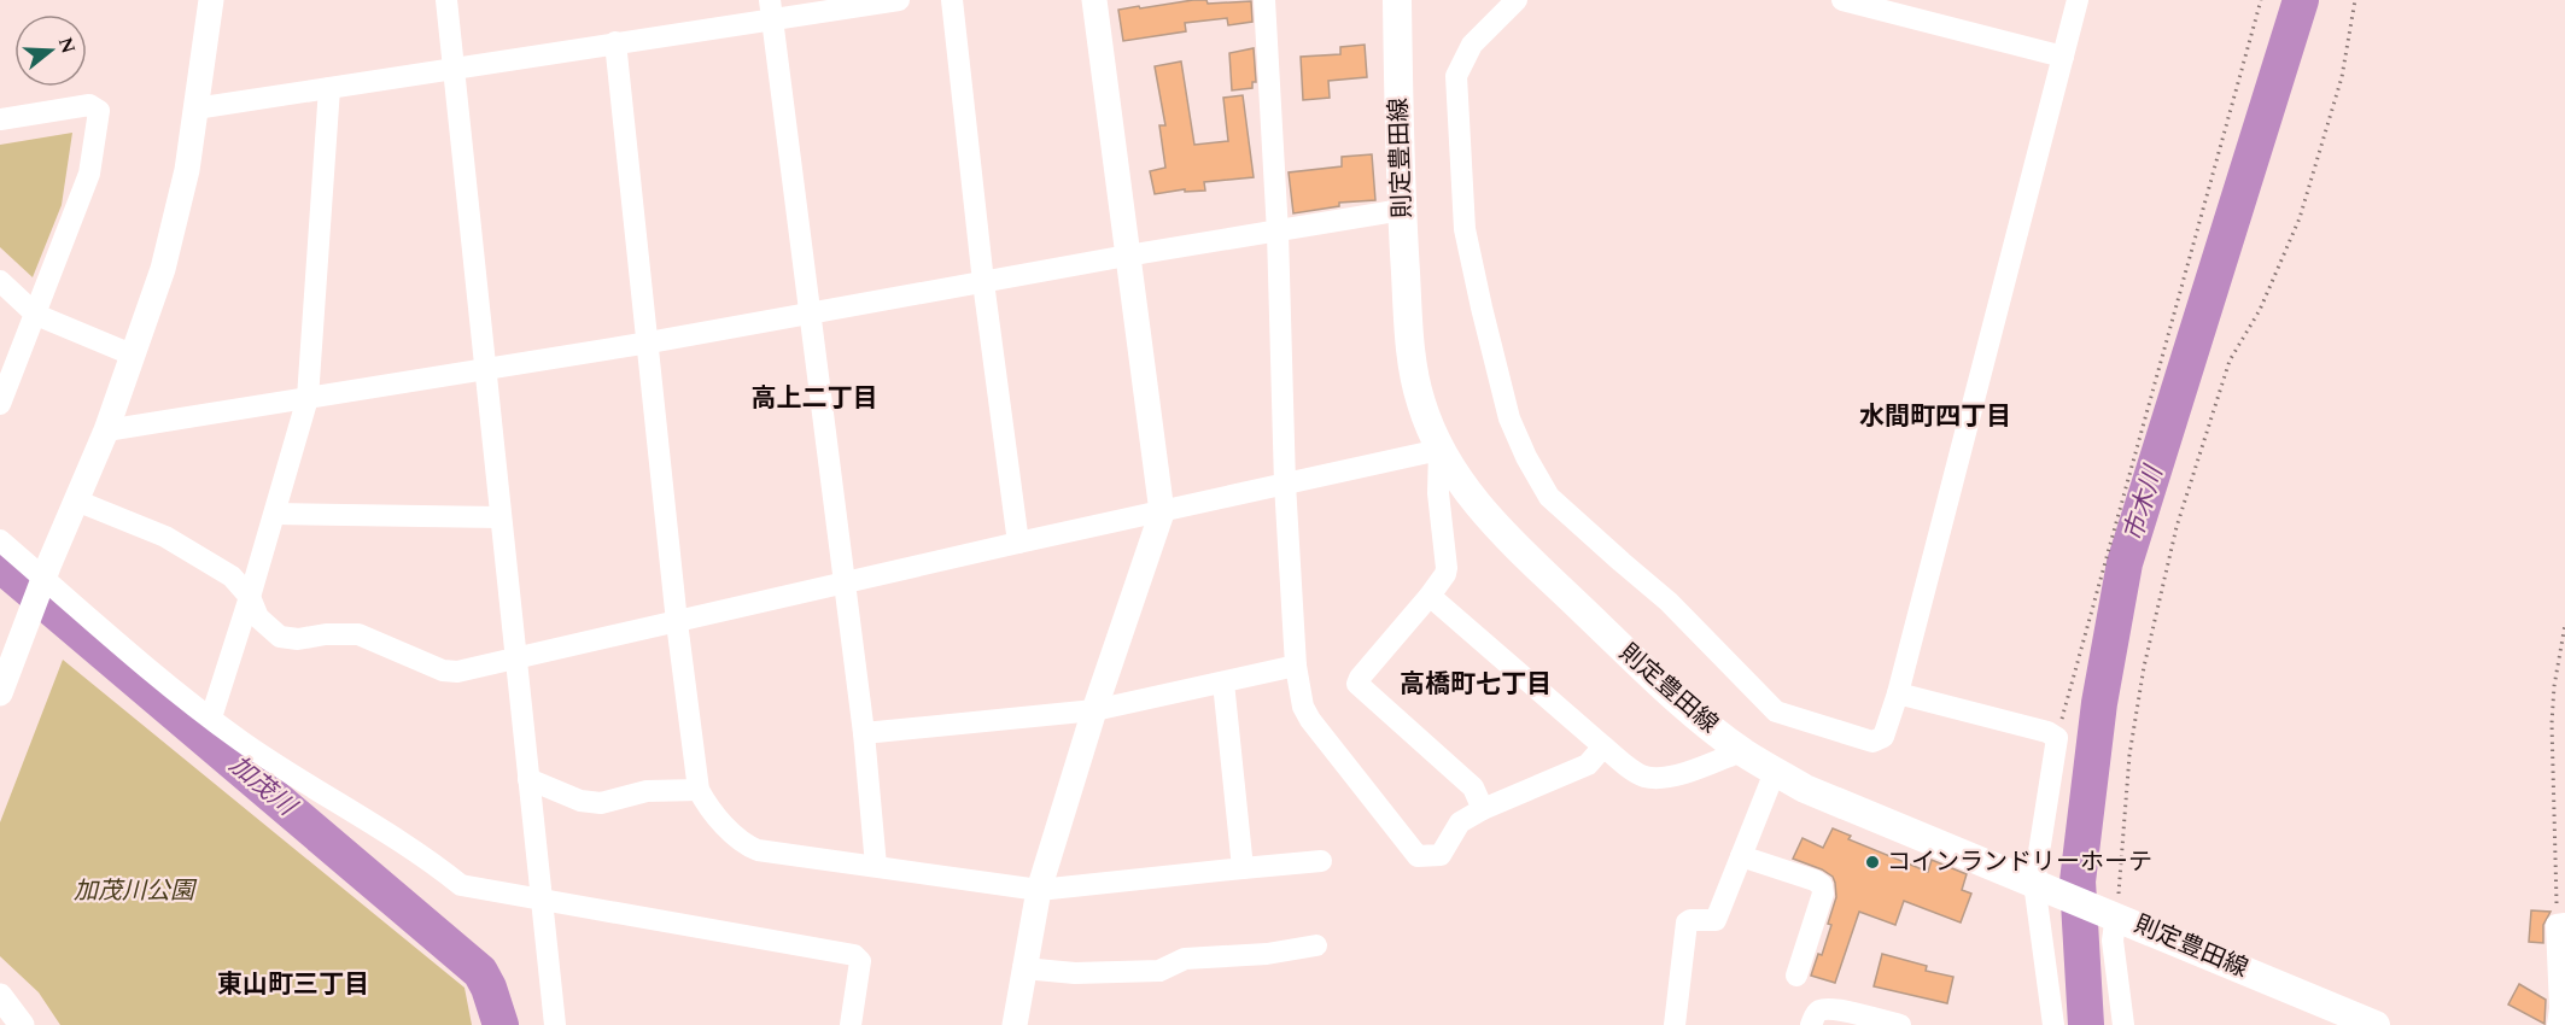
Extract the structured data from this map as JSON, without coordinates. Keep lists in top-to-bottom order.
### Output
{
  "streets": {
    "main road": ["則定豊田線"]
  },
  "districts": [
    "高上二丁目",
    "水間町四丁目",
    "高橋町七丁目",
    "東山町三丁目"
  ],
  "water": ["市木川", "加茂川"],
  "parks": ["加茂川公園"],
  "places": ["コインランドリーホーテ"],
  "north": "right"
}
